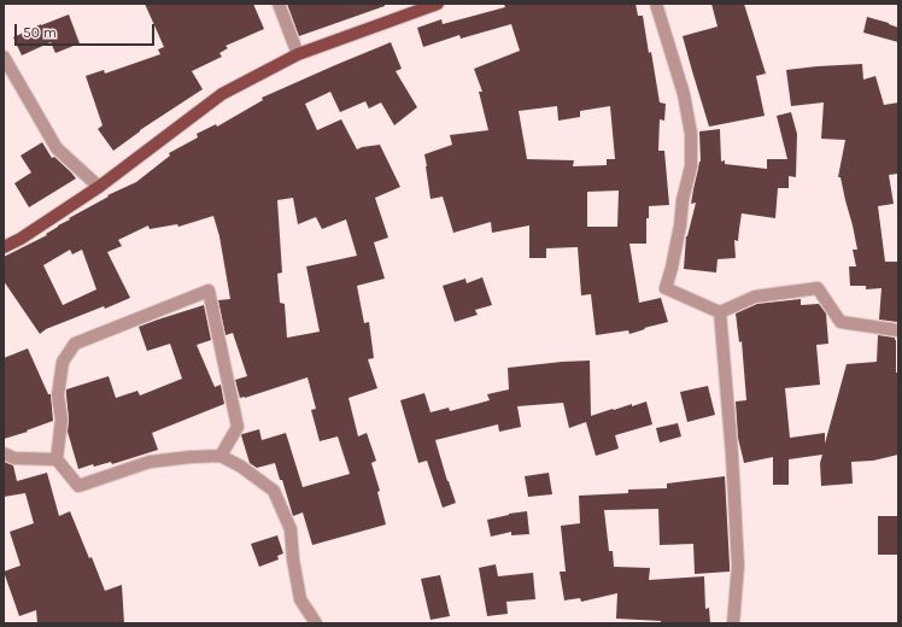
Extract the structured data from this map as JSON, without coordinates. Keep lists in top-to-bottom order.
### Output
{
  "scale_bar": "50 m"
}
